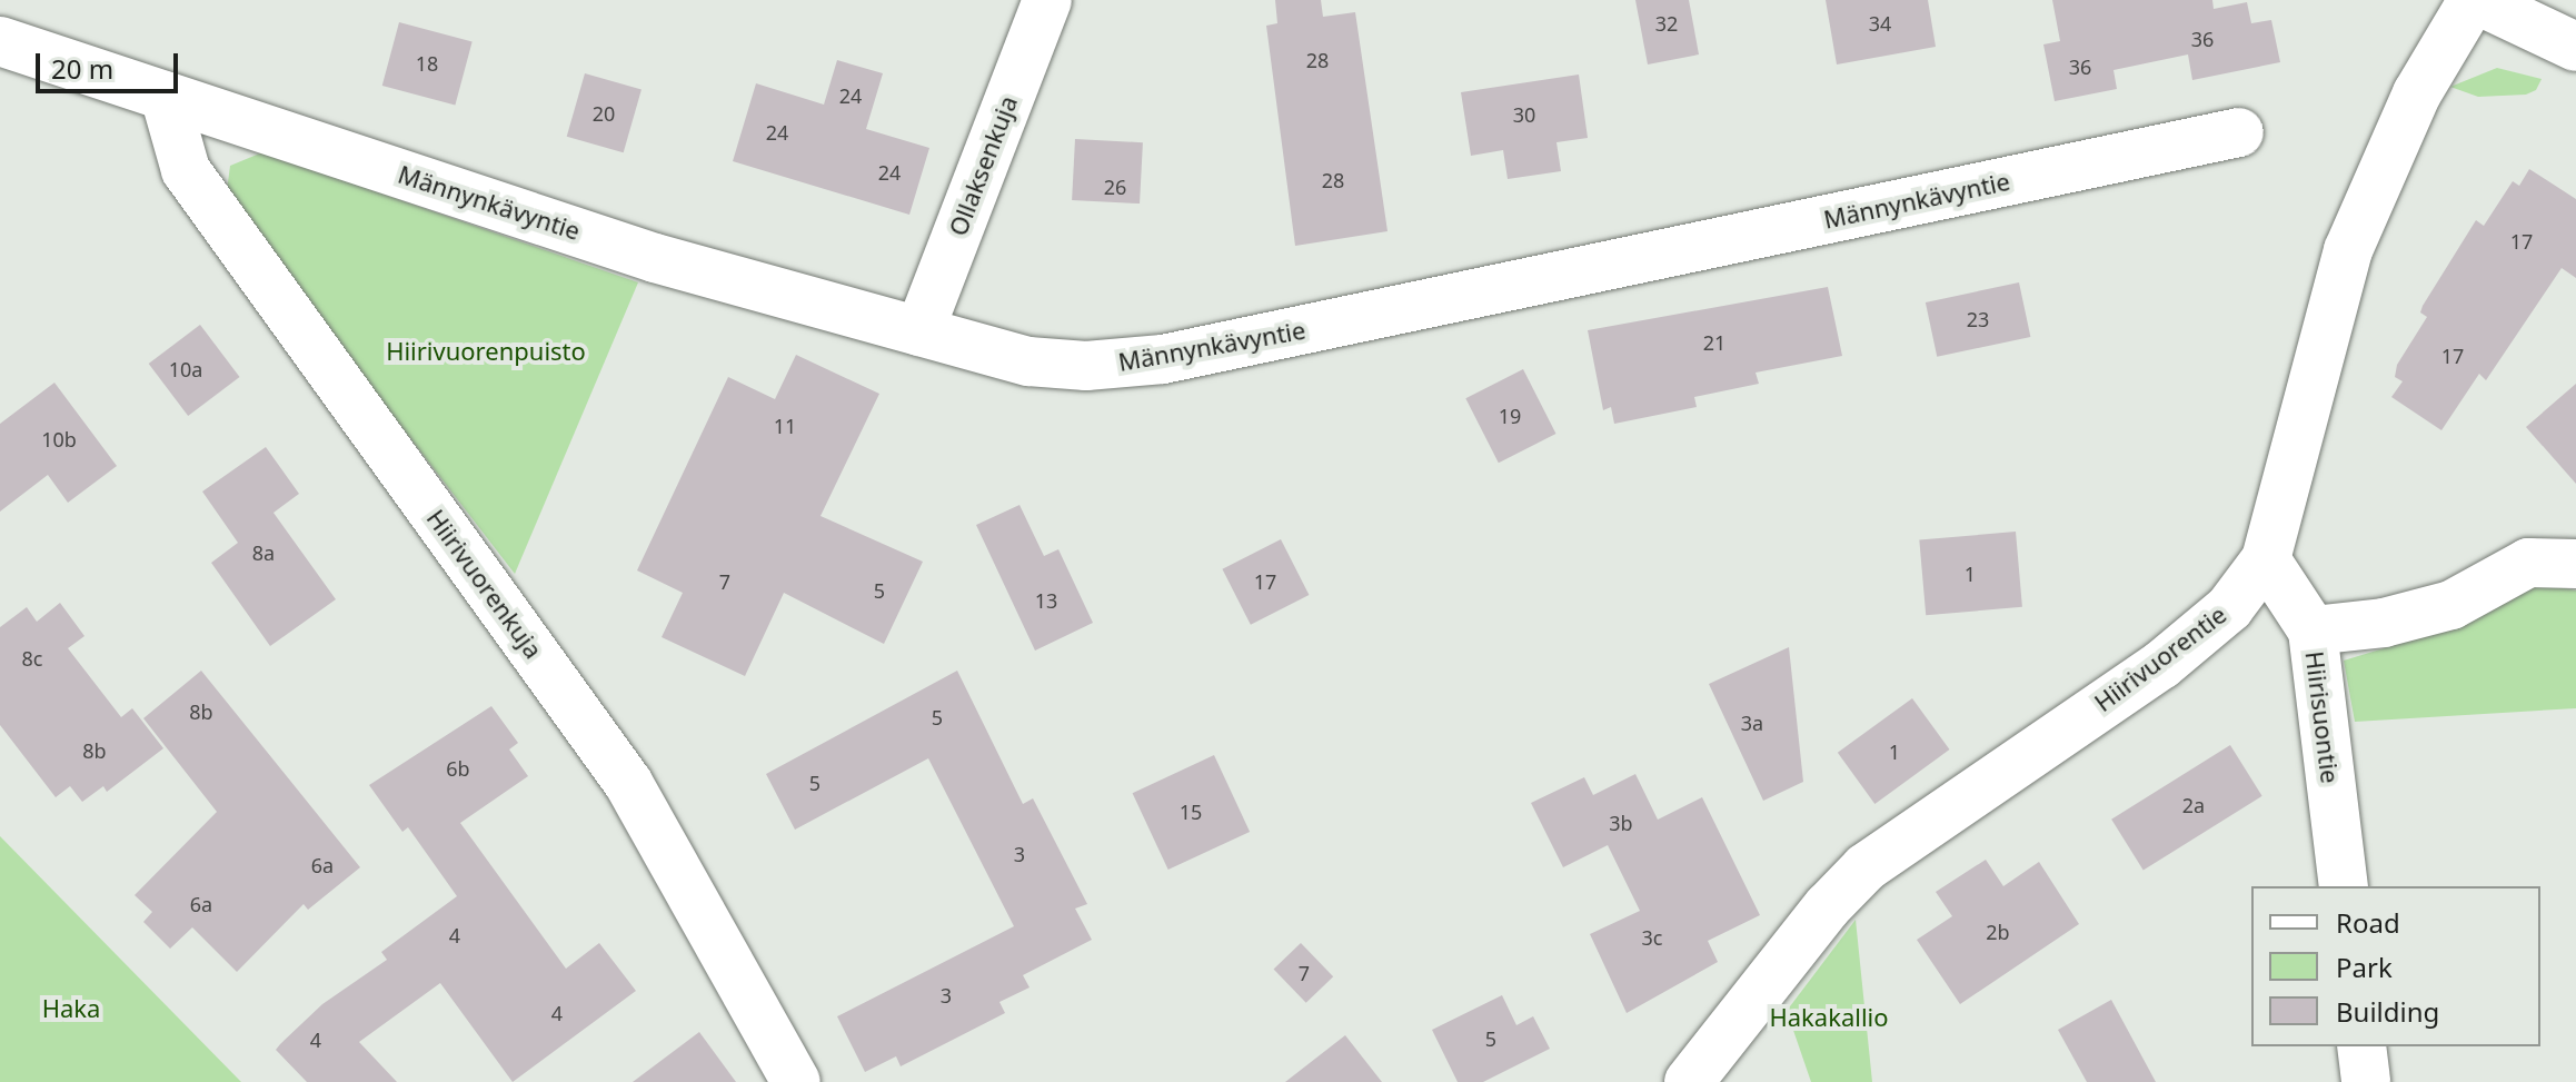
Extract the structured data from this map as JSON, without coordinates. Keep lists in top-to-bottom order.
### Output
{
  "streets": {
    "street": [
      "Ollaksenkuja",
      "Männynkävyntie",
      "Hiirivuorenkuja",
      "Hiirivuorentie",
      "Hiirisuontie"
    ]
  },
  "crossings": [
    ["Ollaksenkuja", "Männynkävyntie"],
    ["Männynkävyntie", "Hiirivuorenkuja"],
    ["Hiirivuorentie", "Hiirisuontie"]
  ],
  "parks": ["Hiirivuorenpuisto", "Haka", "Hakakallio"],
  "house_numbers": [
    "32",
    "34",
    "36",
    "28",
    "18",
    "36",
    "24",
    "20",
    "30",
    "24",
    "24",
    "28",
    "26",
    "17",
    "23",
    "21",
    "17",
    "10a",
    "19",
    "11",
    "10b",
    "8a",
    "1",
    "7",
    "17",
    "5",
    "13",
    "8c",
    "8b",
    "5",
    "3a",
    "8b",
    "1",
    "6b",
    "5",
    "2a",
    "15",
    "3b",
    "3",
    "6a",
    "6a",
    "2b",
    "4",
    "3c",
    "7",
    "3",
    "4",
    "5",
    "4"
  ],
  "legend": ["Road", "Park", "Building"],
  "scale_bar": "20 m"
}
